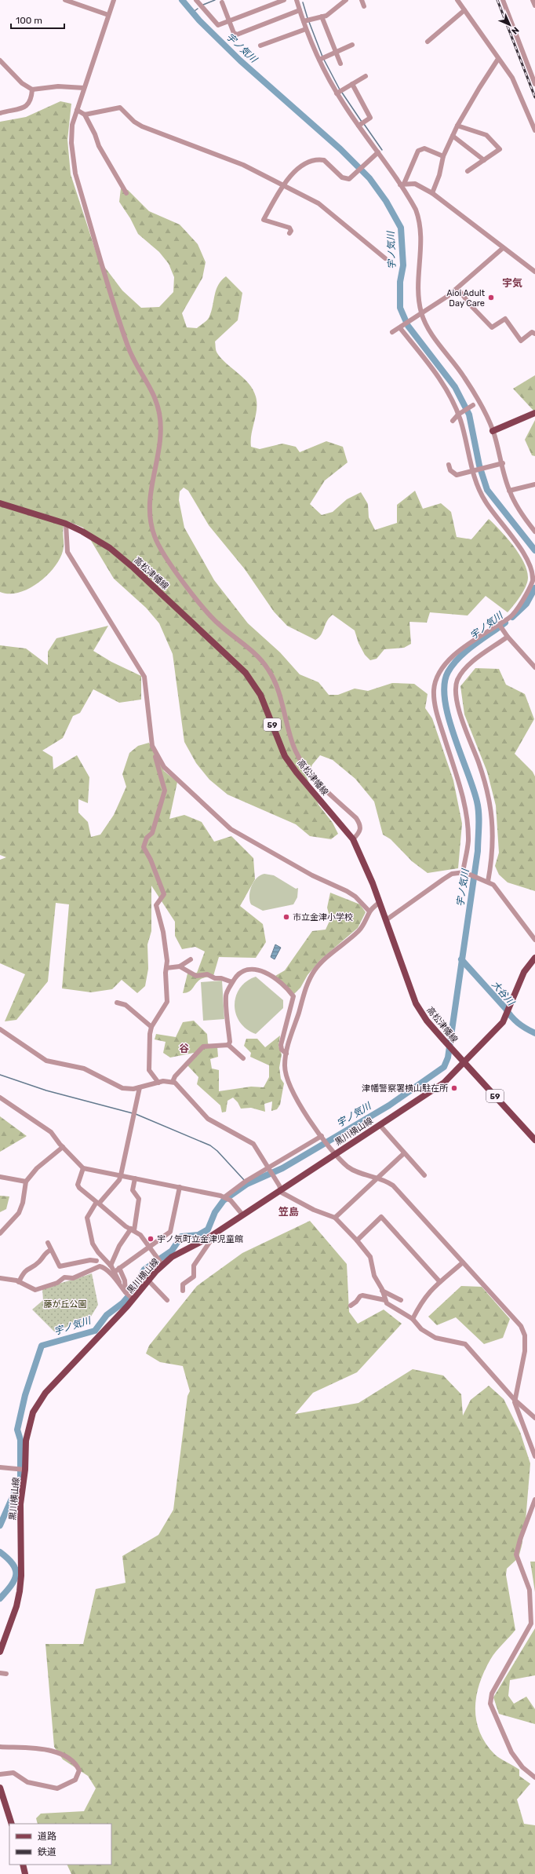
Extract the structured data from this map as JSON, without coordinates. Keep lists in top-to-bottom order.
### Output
{
  "streets": {
    "main road": ["高松津幡線", "59", "黒川横山線"]
  },
  "crossings": [
    ["高松津幡線", "黒川横山線"]
  ],
  "districts": ["宇気", "谷", "笠島"],
  "water": ["宇ノ気川", "大谷川"],
  "parks": ["藤が丘公園"],
  "places": [
    "Aioi Adult Day Care",
    "市立金津小学校",
    "津幡警察署横山駐在所",
    "宇ノ気町立金津児童館"
  ],
  "legend": ["道路", "鉄道"],
  "scale_bar": "100 m",
  "north": "bottom right"
}
